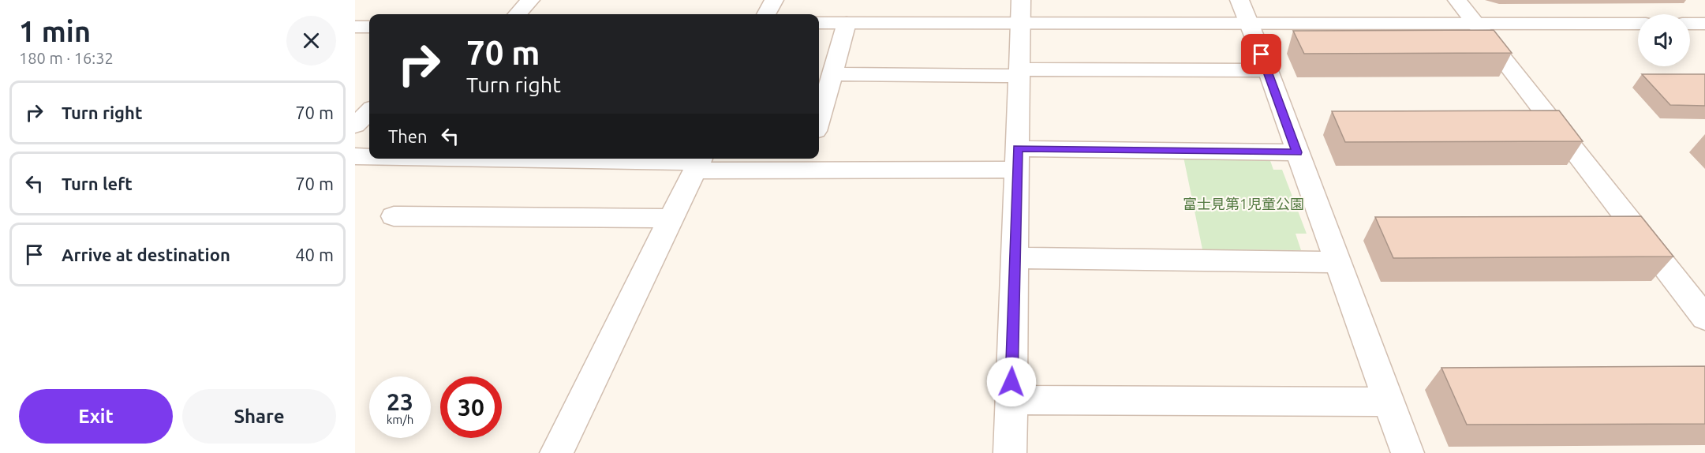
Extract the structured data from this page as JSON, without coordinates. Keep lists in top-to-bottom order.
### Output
{
  "parks": ["富士見第1児童公園"],
  "page": {
    "heading": ["1 min", "180 m · 16:32"],
    "turn": ["70 m", "Turn right"],
    "list": [
      {
        "name": "Turn right",
        "value": "70 m"
      },
      {
        "name": "Turn left",
        "value": "70 m"
      },
      {
        "name": "Arrive at destination",
        "value": "40 m"
      }
    ],
    "then": "Then",
    "speed": "23 km/h",
    "limit": "30",
    "buttons": ["Exit", "Share"]
  }
}
